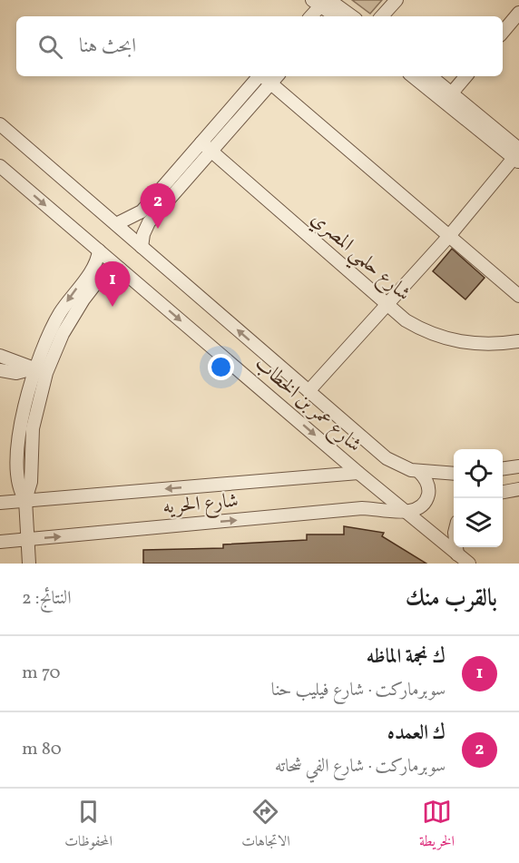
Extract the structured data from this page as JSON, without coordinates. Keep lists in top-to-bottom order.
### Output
{
  "streets": {
    "street": ["شارع حلمي المصري", "شارع عمر بن الخطاب", "شارع الحريه"]
  },
  "crossings": [
    ["شارع عمر بن الخطاب", "شارع الحريه"]
  ],
  "page": {
    "search": "ابحث هنا",
    "pins": ["2", "1"],
    "heading": ["بالقرب منك", "النتائج: 2"],
    "list": [
      {
        "mark": "1",
        "name": "ك نجمة الماظه",
        "note": "سوبرماركت · شارع فيليب حنا",
        "value": "70 m"
      },
      {
        "mark": "2",
        "name": "ك العمده",
        "note": "سوبرماركت · شارع الفي شحاته",
        "value": "80 m"
      }
    ],
    "nav": ["الخريطة", "الاتجاهات", "المحفوظات"]
  }
}
